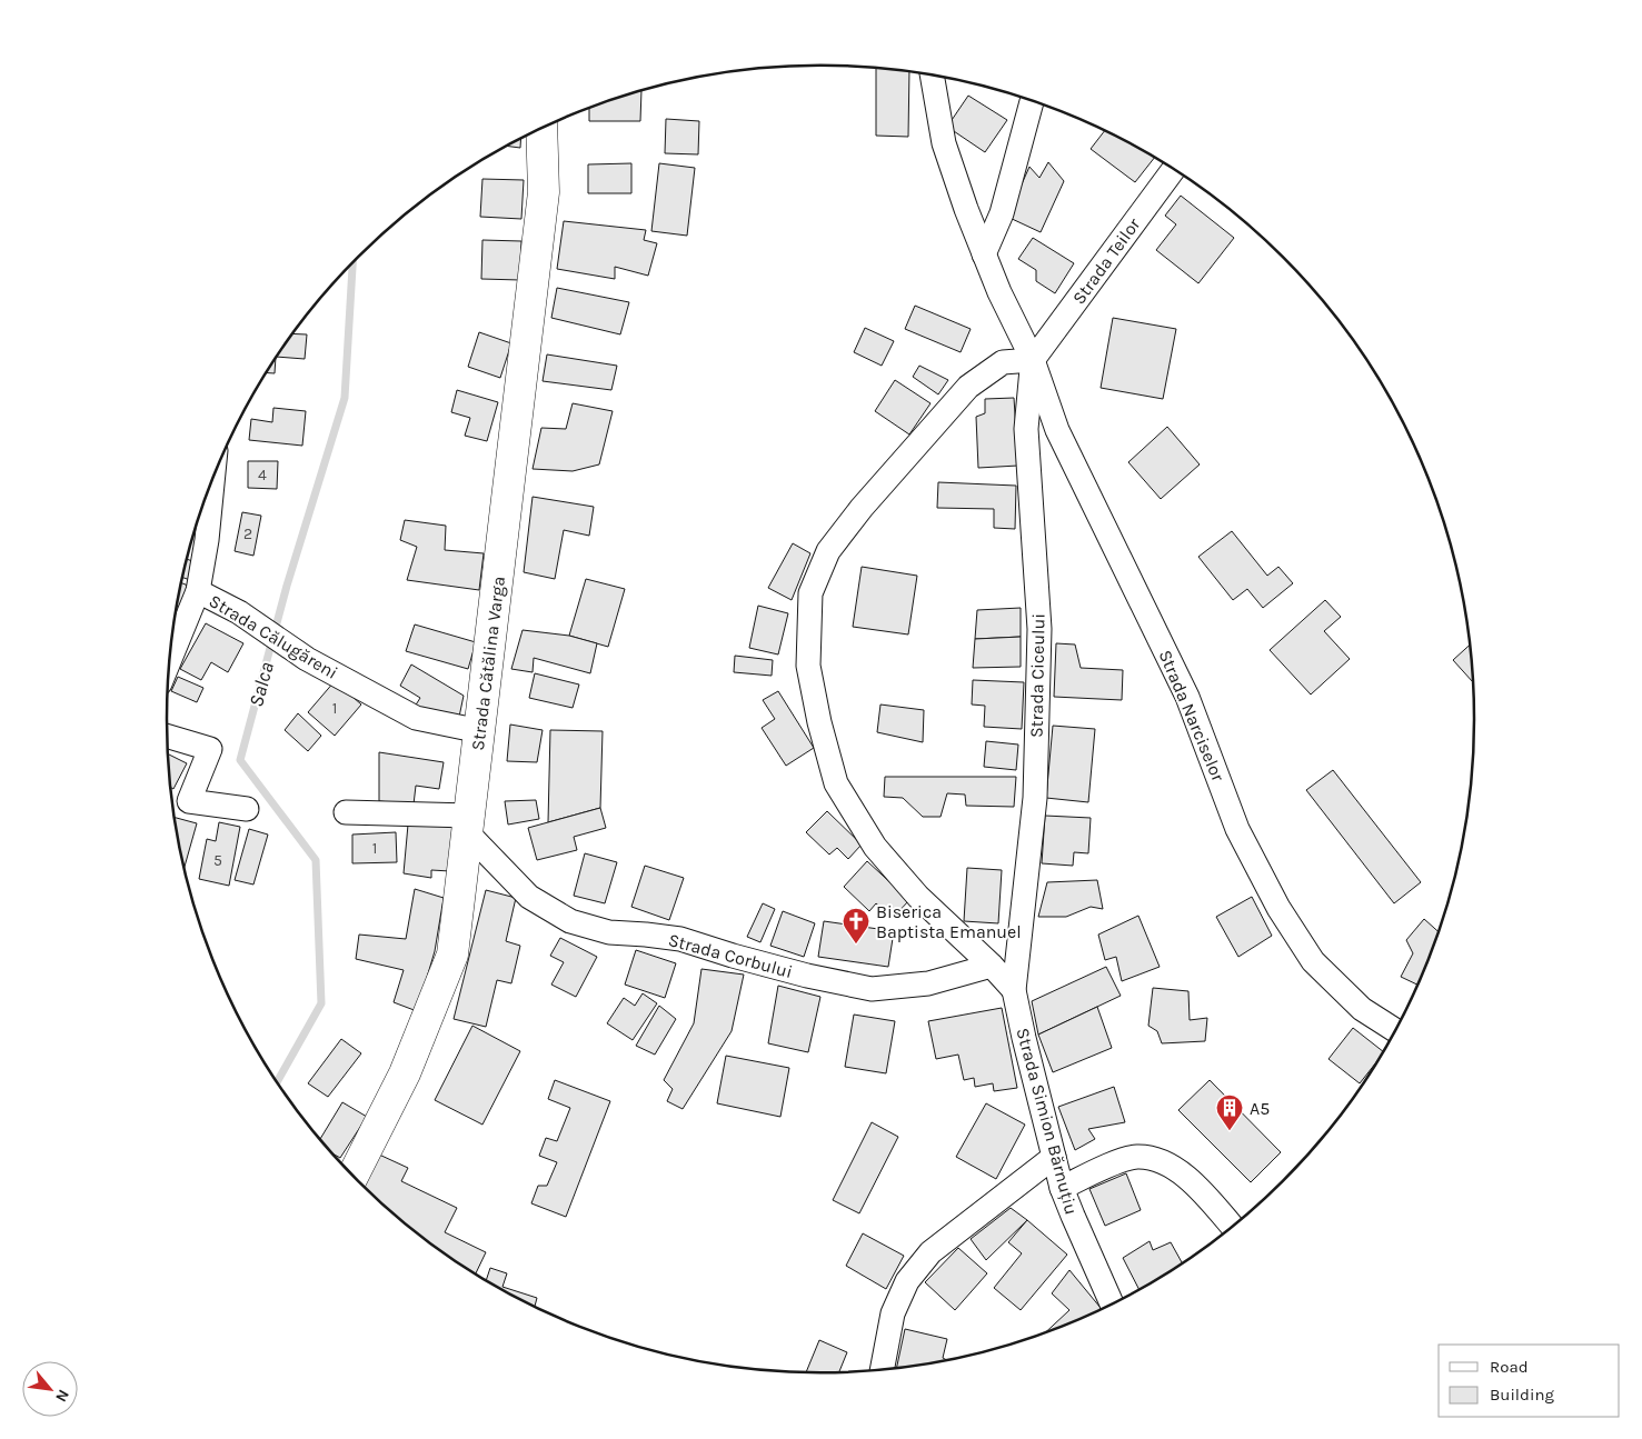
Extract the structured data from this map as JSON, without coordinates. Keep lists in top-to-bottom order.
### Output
{
  "streets": {
    "main road": ["Strada Cătălina Varga"],
    "street": [
      "Strada Teilor",
      "Strada Călugăreni",
      "Strada Ciceului",
      "Strada Narciselor",
      "Strada Corbului",
      "Strada Simion Bărnuțiu"
    ]
  },
  "crossings": [
    ["Strada Teilor", "Strada Ciceului"],
    ["Strada Teilor", "Strada Narciselor"],
    ["Strada Călugăreni", "Strada Cătălina Varga"],
    ["Strada Cătălina Varga", "Strada Corbului"],
    ["Strada Ciceului", "Strada Narciselor"],
    ["Strada Ciceului", "Strada Simion Bărnuțiu"]
  ],
  "water": ["Salca"],
  "places": {
    "church": ["Biserica Baptista Emanuel"],
    "building": ["A5"]
  },
  "house_numbers": [
    "4",
    "2",
    "1",
    "1",
    "5"
  ],
  "legend": ["Road", "Building"],
  "north": "bottom right"
}
